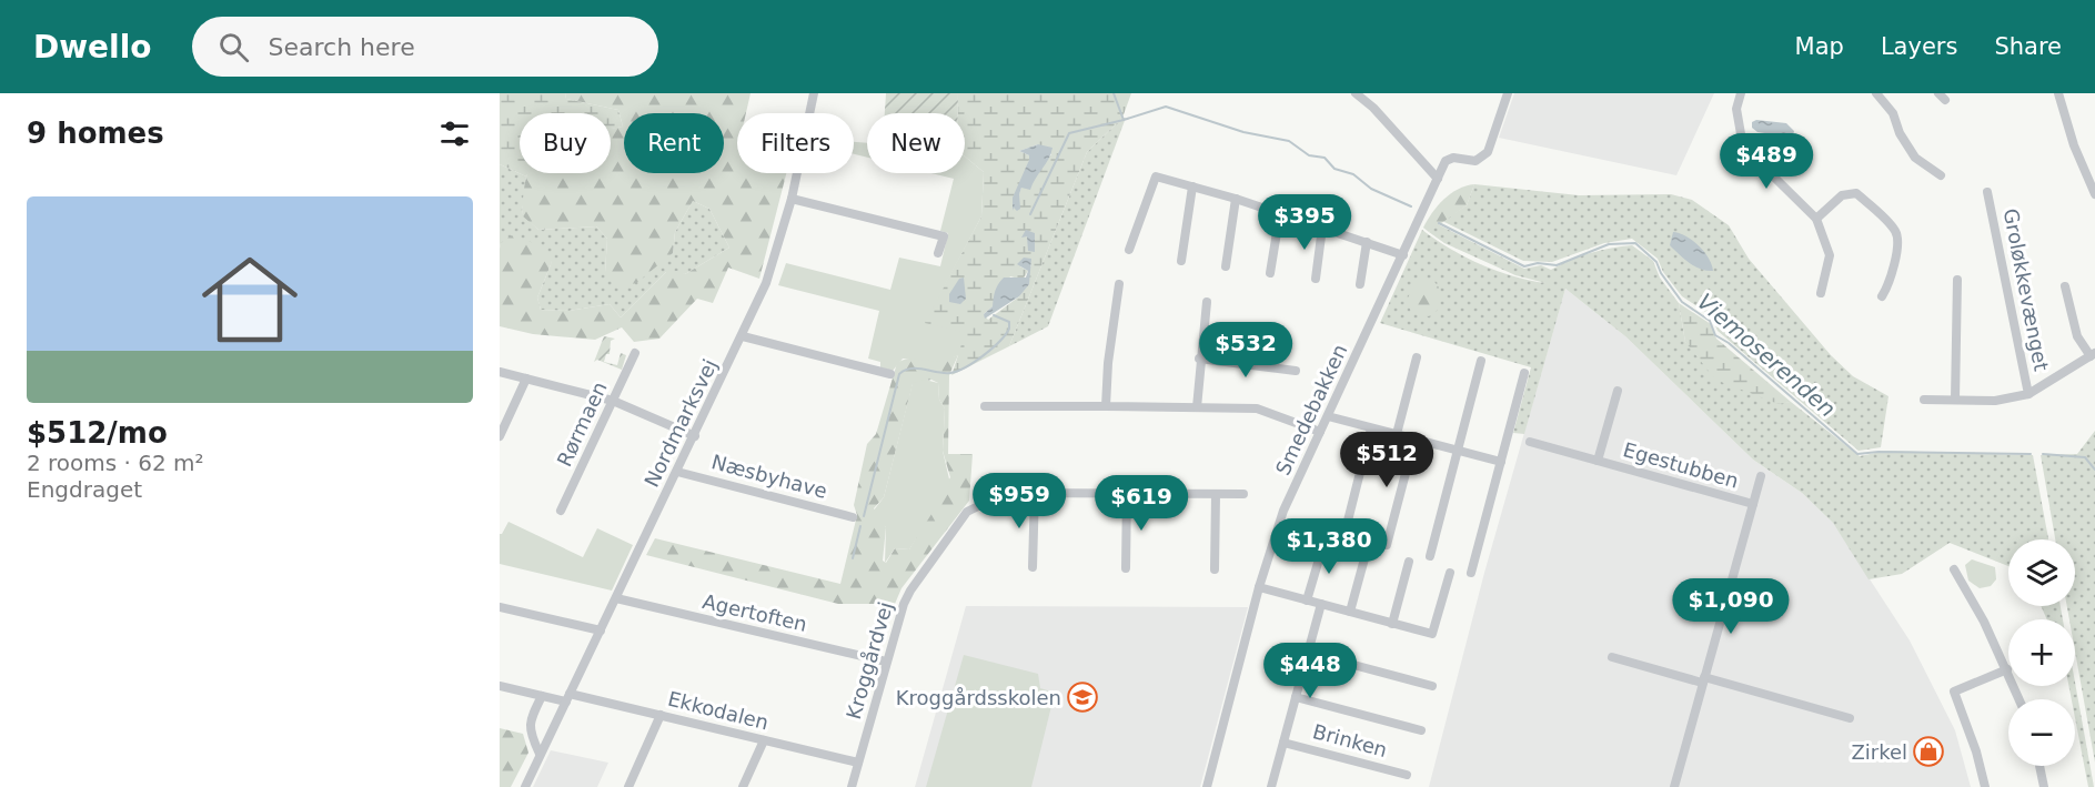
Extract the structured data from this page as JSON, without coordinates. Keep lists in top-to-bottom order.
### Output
{
  "streets": {
    "street": [
      "Groløkkevænget",
      "Smedebakken",
      "Nordmarksvej",
      "Rørmaen",
      "Egestubben",
      "Næsbyhave",
      "Agertoften",
      "Kroggårdvej",
      "Ekkodalen",
      "Brinken"
    ]
  },
  "crossings": [
    ["Nordmarksvej", "Næsbyhave"],
    ["Nordmarksvej", "Agertoften"],
    ["Nordmarksvej", "Ekkodalen"],
    ["Agertoften", "Kroggårdvej"],
    ["Kroggårdvej", "Ekkodalen"]
  ],
  "water": ["Viemoserenden"],
  "places": {
    "school or university": ["Kroggårdsskolen"],
    "shop": ["Zirkel"]
  },
  "page": {
    "header": "Dwello",
    "search": "Search here",
    "nav": ["Map", "Layers", "Share"],
    "heading": "9 homes",
    "chip": [
      "Buy",
      "Rent",
      "Filters",
      "New"
    ],
    "price": [
      "$489",
      "$395",
      "$532",
      "$512",
      "$959",
      "$619",
      "$1,380",
      "$1,090",
      "$448"
    ],
    "list": [
      {
        "name": "$512/mo",
        "note": "2 rooms · 62 m² · Engdraget"
      }
    ],
    "map_buttons": ["+", "−"]
  }
}
